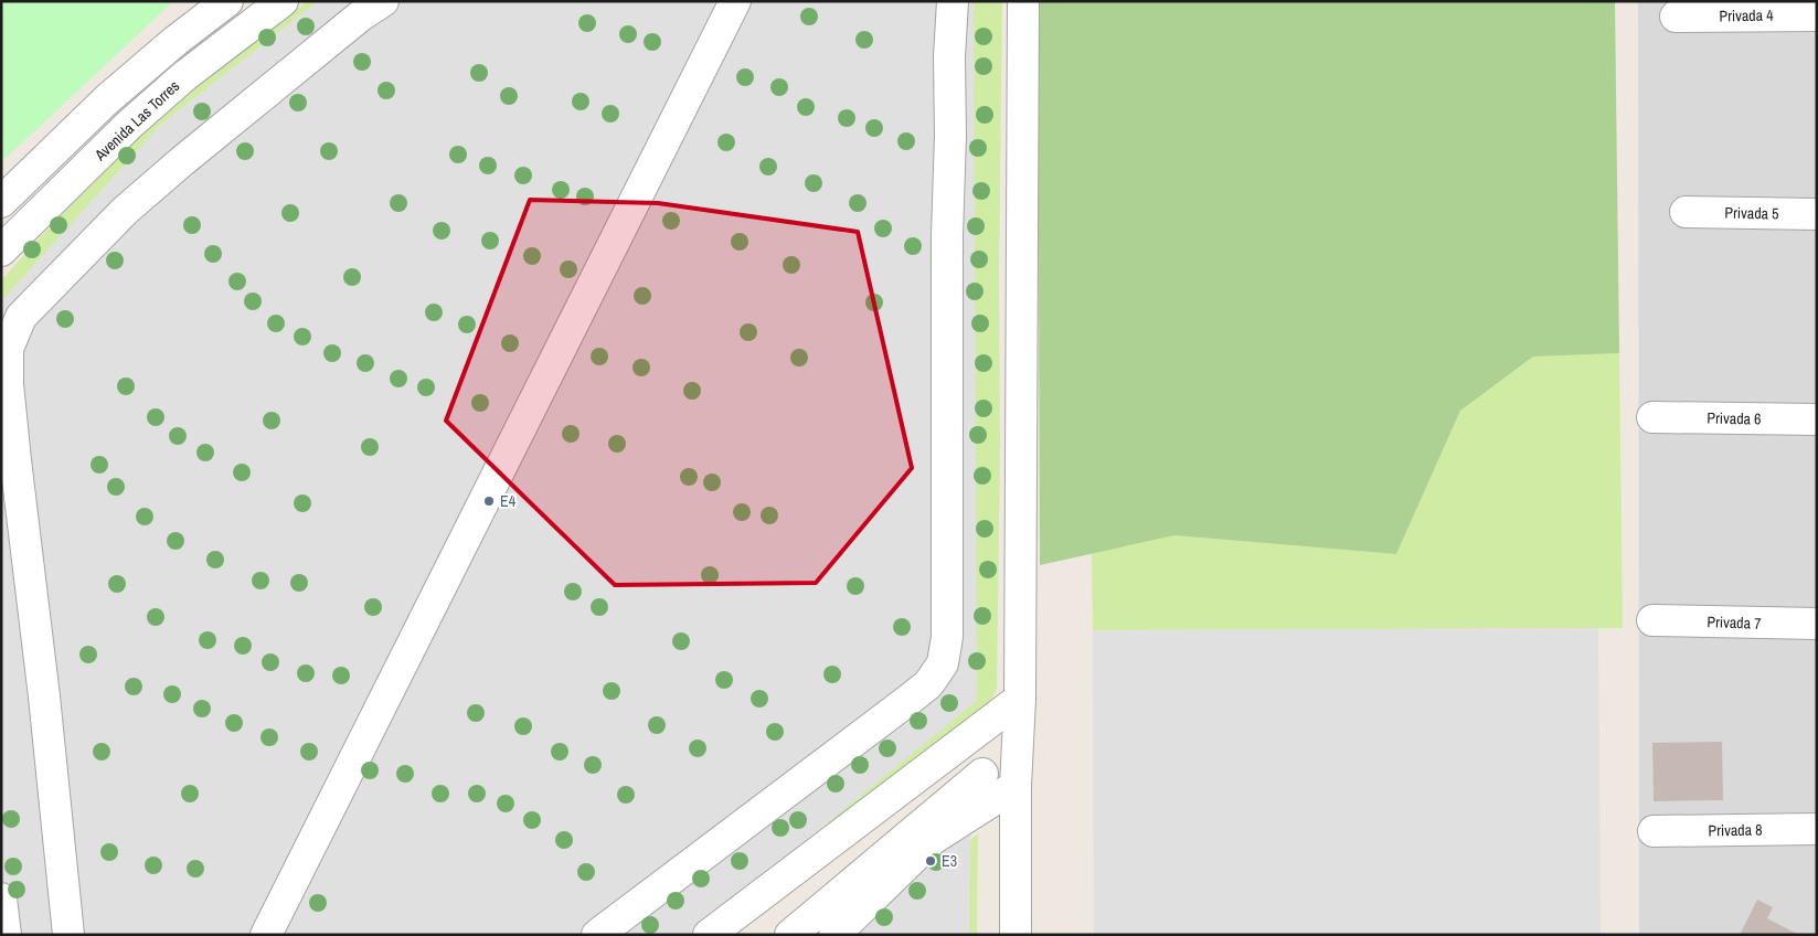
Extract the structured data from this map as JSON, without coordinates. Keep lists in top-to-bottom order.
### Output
{
  "streets": {
    "street": [
      "Privada 4",
      "Avenida Las Torres",
      "Privada 5",
      "Privada 6",
      "Privada 7",
      "Privada 8"
    ]
  },
  "places": ["E4", "E3"]
}
